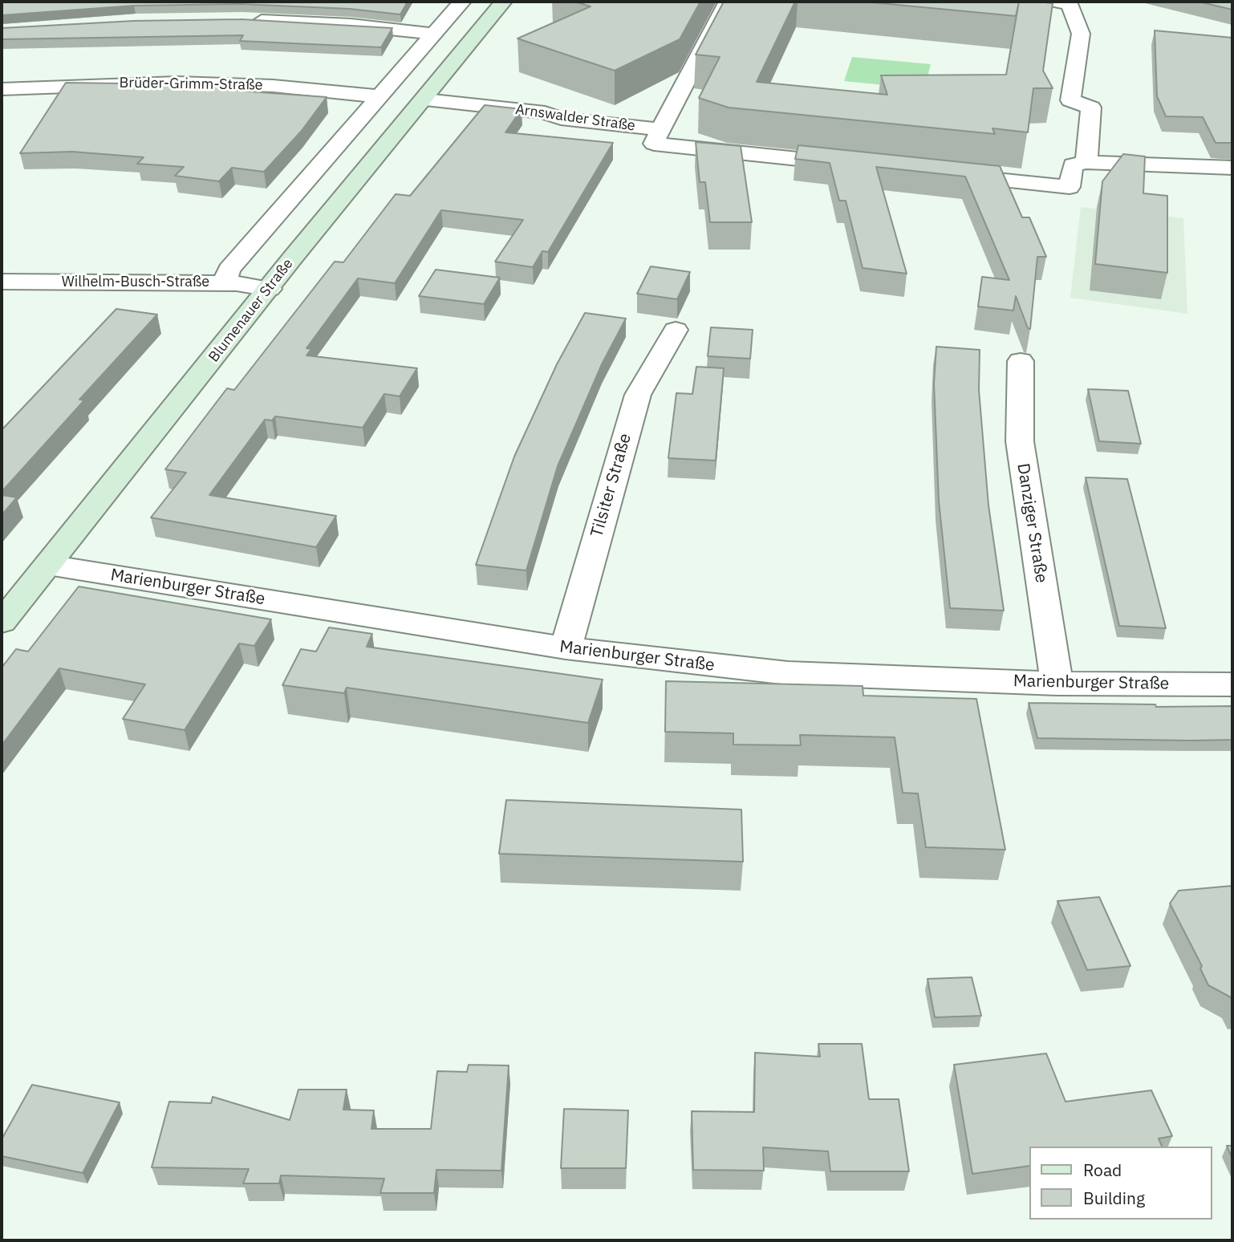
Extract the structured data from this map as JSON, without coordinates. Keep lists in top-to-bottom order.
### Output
{
  "streets": {
    "street": [
      "Brüder-Grimm-Straße",
      "Arnswalder Straße",
      "Wilhelm-Busch-Straße",
      "Blumenauer Straße",
      "Tilsiter Straße",
      "Danziger Straße",
      "Marienburger Straße"
    ]
  },
  "crossings": [
    ["Arnswalder Straße", "Blumenauer Straße"],
    ["Wilhelm-Busch-Straße", "Blumenauer Straße"],
    ["Blumenauer Straße", "Marienburger Straße"],
    ["Tilsiter Straße", "Marienburger Straße"],
    ["Danziger Straße", "Marienburger Straße"]
  ],
  "legend": ["Road", "Building"]
}
